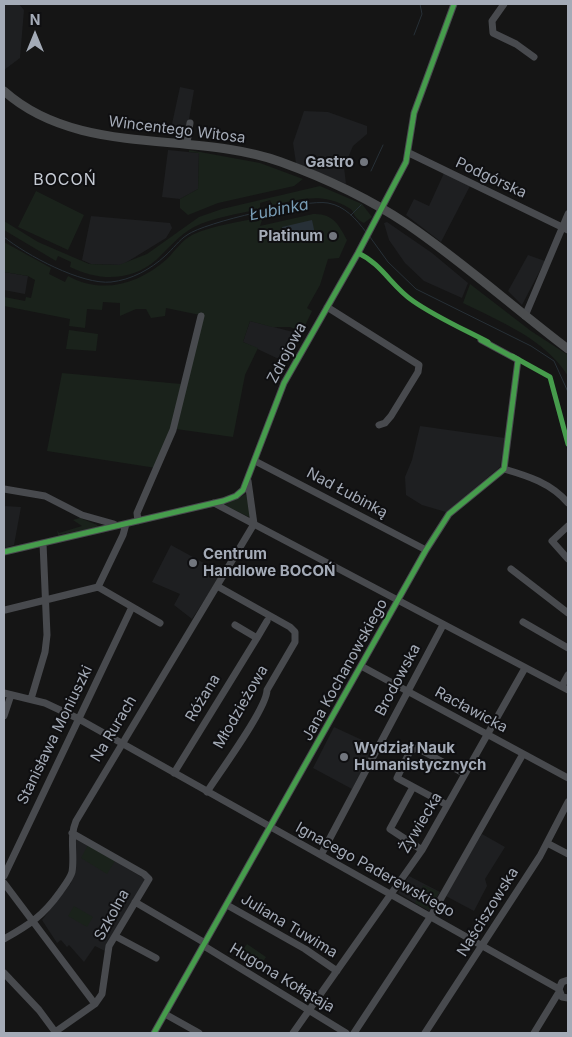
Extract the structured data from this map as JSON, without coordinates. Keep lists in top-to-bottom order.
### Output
{
  "streets": {
    "main road": ["Wincentego Witosa"],
    "street": [
      "Podgórska",
      "Zdrojowa",
      "Nad Łubinką",
      "Jana Kochanowskiego",
      "Brodowska",
      "Różana",
      "Młodzieżowa",
      "Racławicka",
      "Na Rurach",
      "Stanisława Moniuszki",
      "Żywiecka",
      "Ignacego Paderewskiego",
      "Naściszowska",
      "Szkolna",
      "Juliana Tuwima",
      "Hugona Kołłątaja"
    ]
  },
  "crossings": [
    ["Wincentego Witosa", "Zdrojowa"],
    ["Podgórska", "Zdrojowa"],
    ["Zdrojowa", "Nad Łubinką"],
    ["Nad Łubinką", "Jana Kochanowskiego"],
    ["Jana Kochanowskiego", "Racławicka"],
    ["Jana Kochanowskiego", "Ignacego Paderewskiego"],
    ["Jana Kochanowskiego", "Juliana Tuwima"],
    ["Jana Kochanowskiego", "Hugona Kołłątaja"],
    ["Brodowska", "Racławicka"],
    ["Brodowska", "Ignacego Paderewskiego"],
    ["Różana", "Ignacego Paderewskiego"],
    ["Młodzieżowa", "Na Rurach"],
    ["Młodzieżowa", "Ignacego Paderewskiego"],
    ["Racławicka", "Żywiecka"],
    ["Na Rurach", "Ignacego Paderewskiego"],
    ["Na Rurach", "Szkolna"],
    ["Stanisława Moniuszki", "Ignacego Paderewskiego"],
    ["Żywiecka", "Ignacego Paderewskiego"],
    ["Żywiecka", "Juliana Tuwima"],
    ["Żywiecka", "Hugona Kołłątaja"],
    ["Ignacego Paderewskiego", "Naściszowska"],
    ["Szkolna", "Hugona Kołłątaja"]
  ],
  "districts": ["BOCOŃ"],
  "water": ["Łubinka"],
  "places": [
    "Gastro",
    "Platinum",
    "Centrum Handlowe BOCOŃ",
    "Wydział Nauk Humanistycznych"
  ],
  "north": "top"
}
